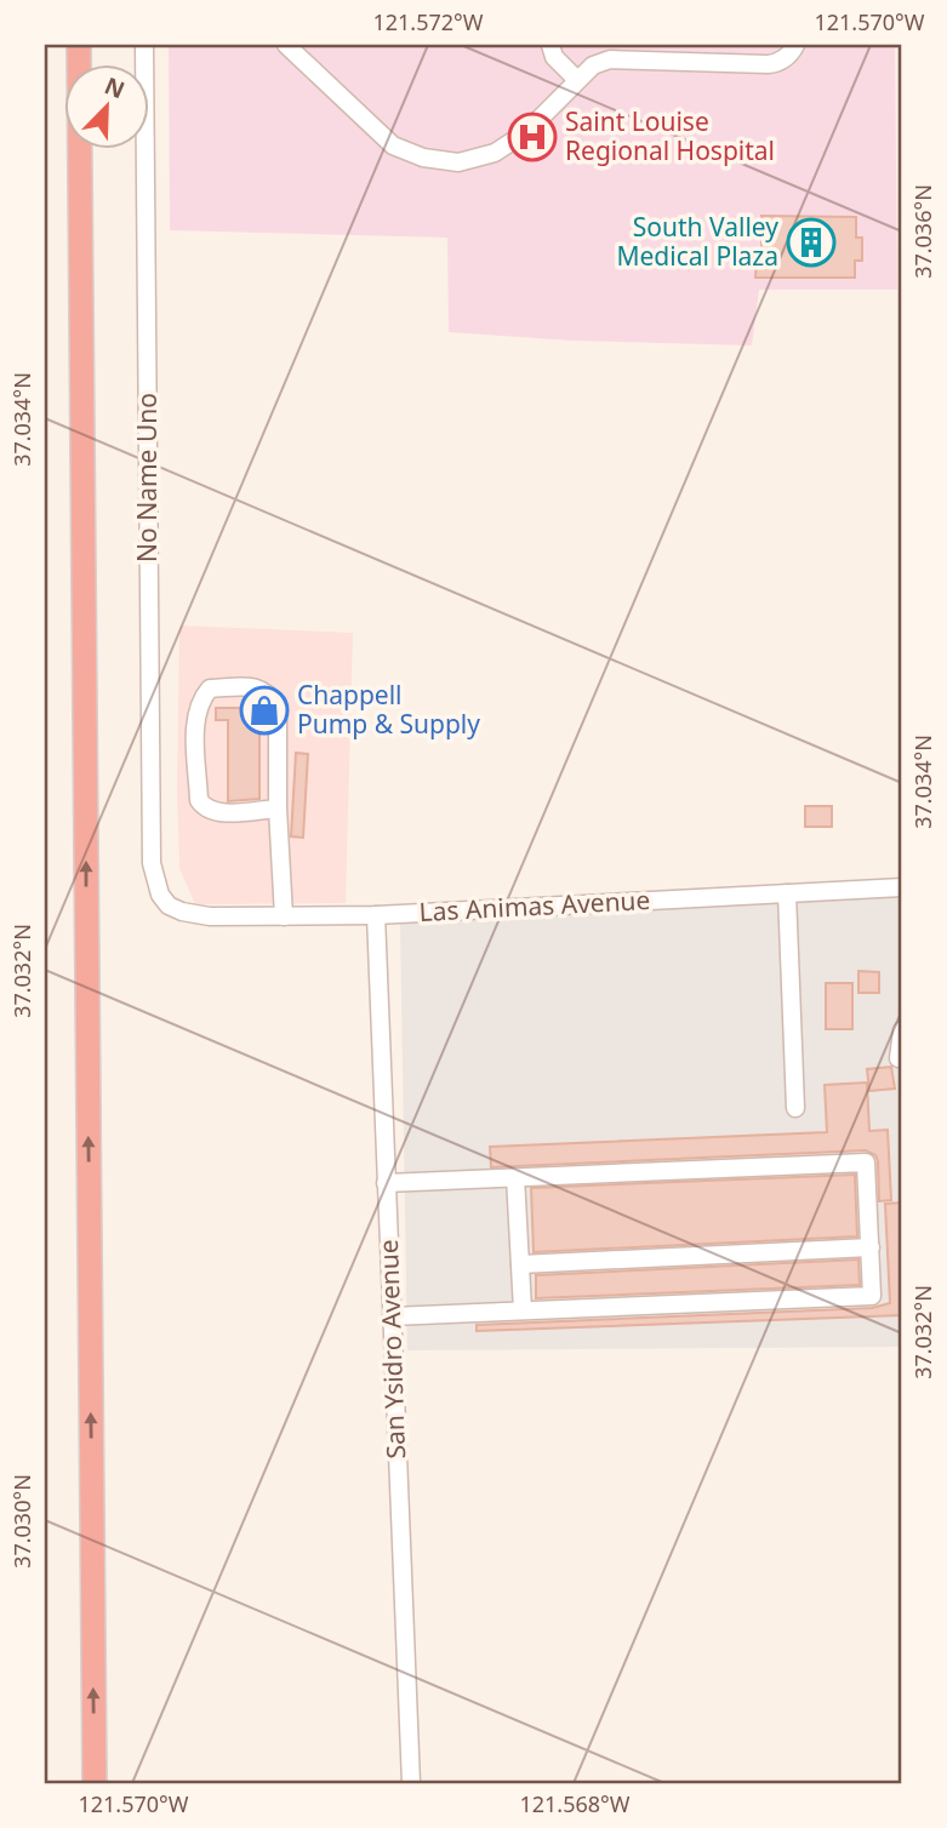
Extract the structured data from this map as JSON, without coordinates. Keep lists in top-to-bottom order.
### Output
{
  "streets": {
    "street": ["No Name Uno", "Las Animas Avenue", "San Ysidro Avenue"]
  },
  "crossings": [
    ["No Name Uno", "Las Animas Avenue"],
    ["Las Animas Avenue", "San Ysidro Avenue"]
  ],
  "places": {
    "hospital": ["Saint Louise Regional Hospital"],
    "building": ["South Valley Medical Plaza"],
    "shop": ["Chappell Pump & Supply"]
  },
  "north": "top right",
  "coordinates": [
    "121.572°W",
    "121.570°W",
    "37.036°N",
    "37.034°N",
    "37.032°N",
    "37.030°N",
    "121.568°W"
  ]
}
